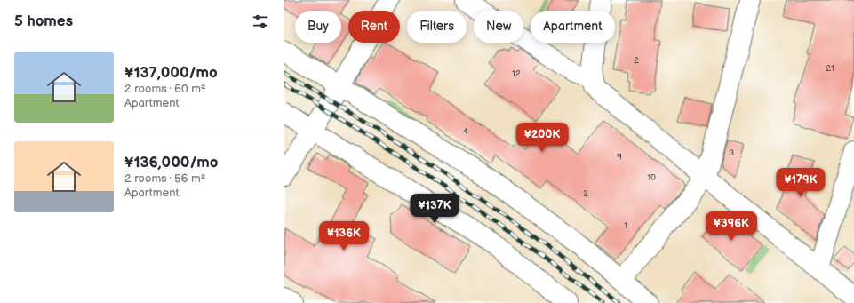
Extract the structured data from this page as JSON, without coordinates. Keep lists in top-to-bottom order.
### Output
{
  "house_numbers": [
    "2",
    "21",
    "12",
    "4",
    "3",
    "9",
    "10",
    "2",
    "1"
  ],
  "page": {
    "heading": "5 homes",
    "chip": [
      "Buy",
      "Rent",
      "Filters",
      "New",
      "Apartment"
    ],
    "list": [
      {
        "name": "¥137,000/mo",
        "note": "2 rooms · 60 m² · Apartment"
      },
      {
        "name": "¥136,000/mo",
        "note": "2 rooms · 56 m² · Apartment"
      }
    ],
    "price": [
      "¥200K",
      "¥179K",
      "¥137K",
      "¥396K",
      "¥136K"
    ]
  }
}
